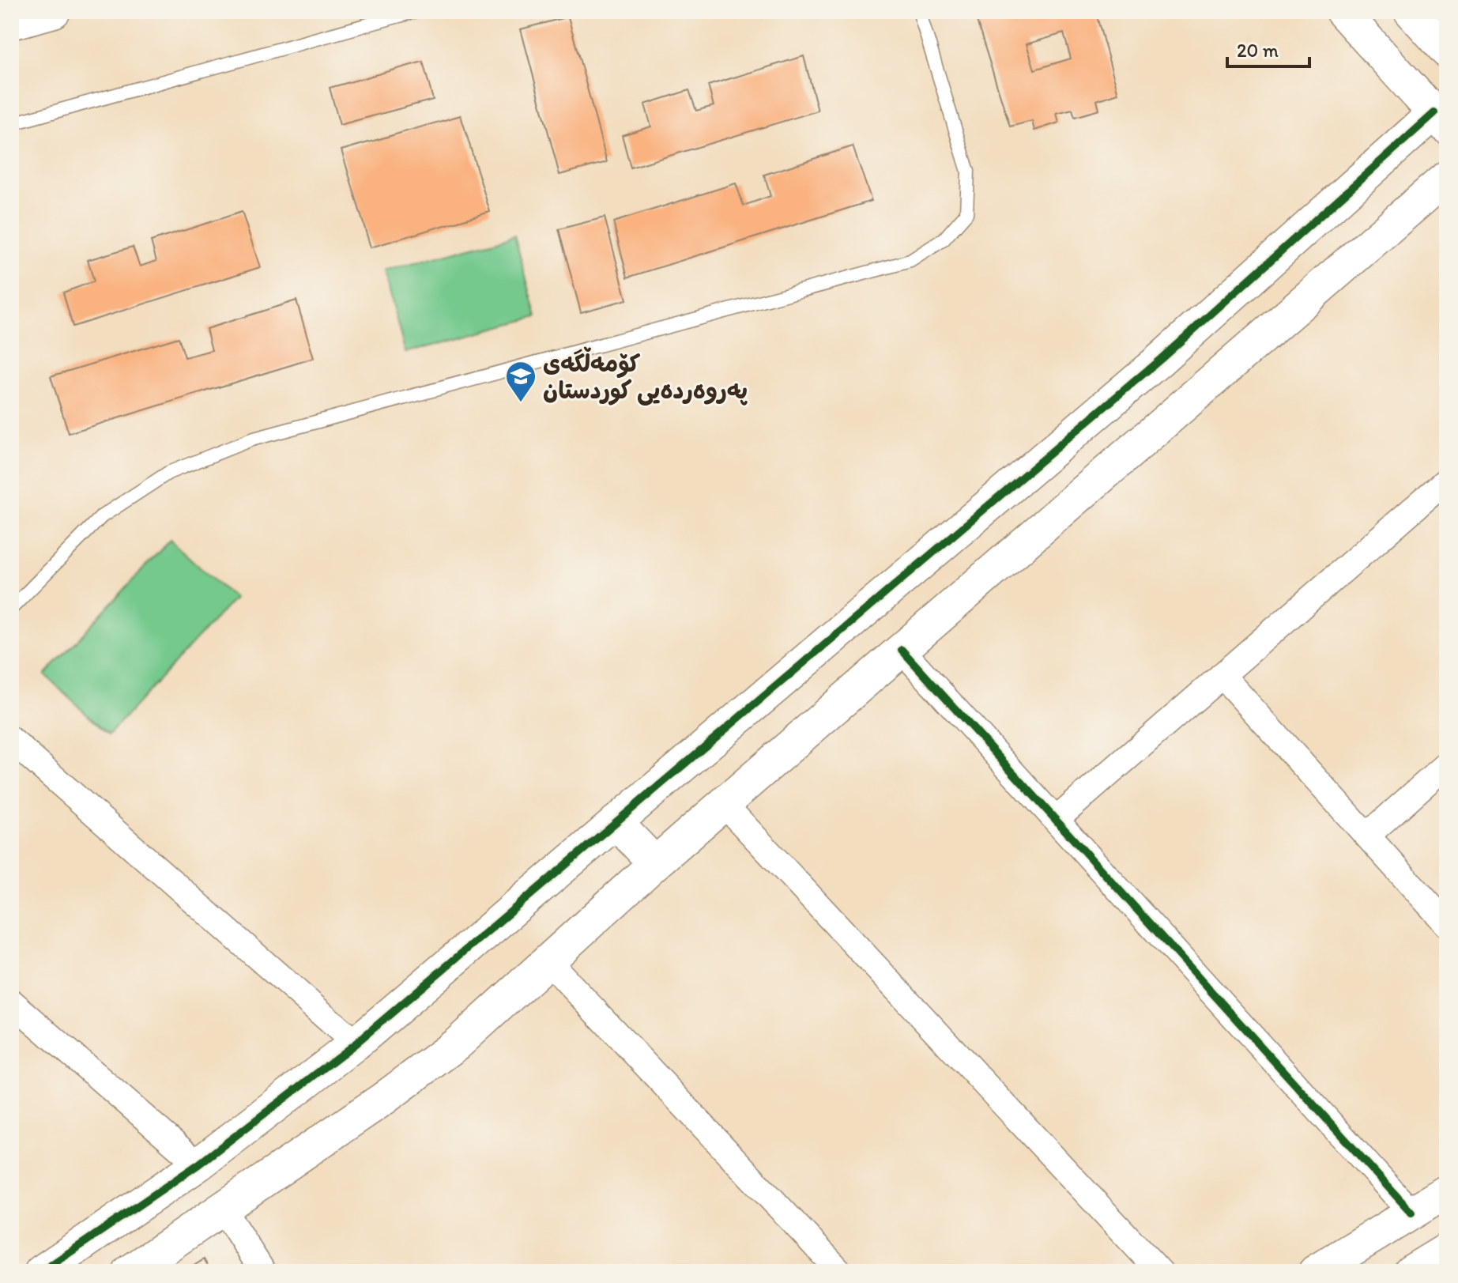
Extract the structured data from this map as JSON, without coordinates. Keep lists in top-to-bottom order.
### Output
{
  "places": {
    "school or university": ["كۆمەڵگەی پەروەردەیی كوردستان"]
  },
  "scale_bar": "20 m"
}
